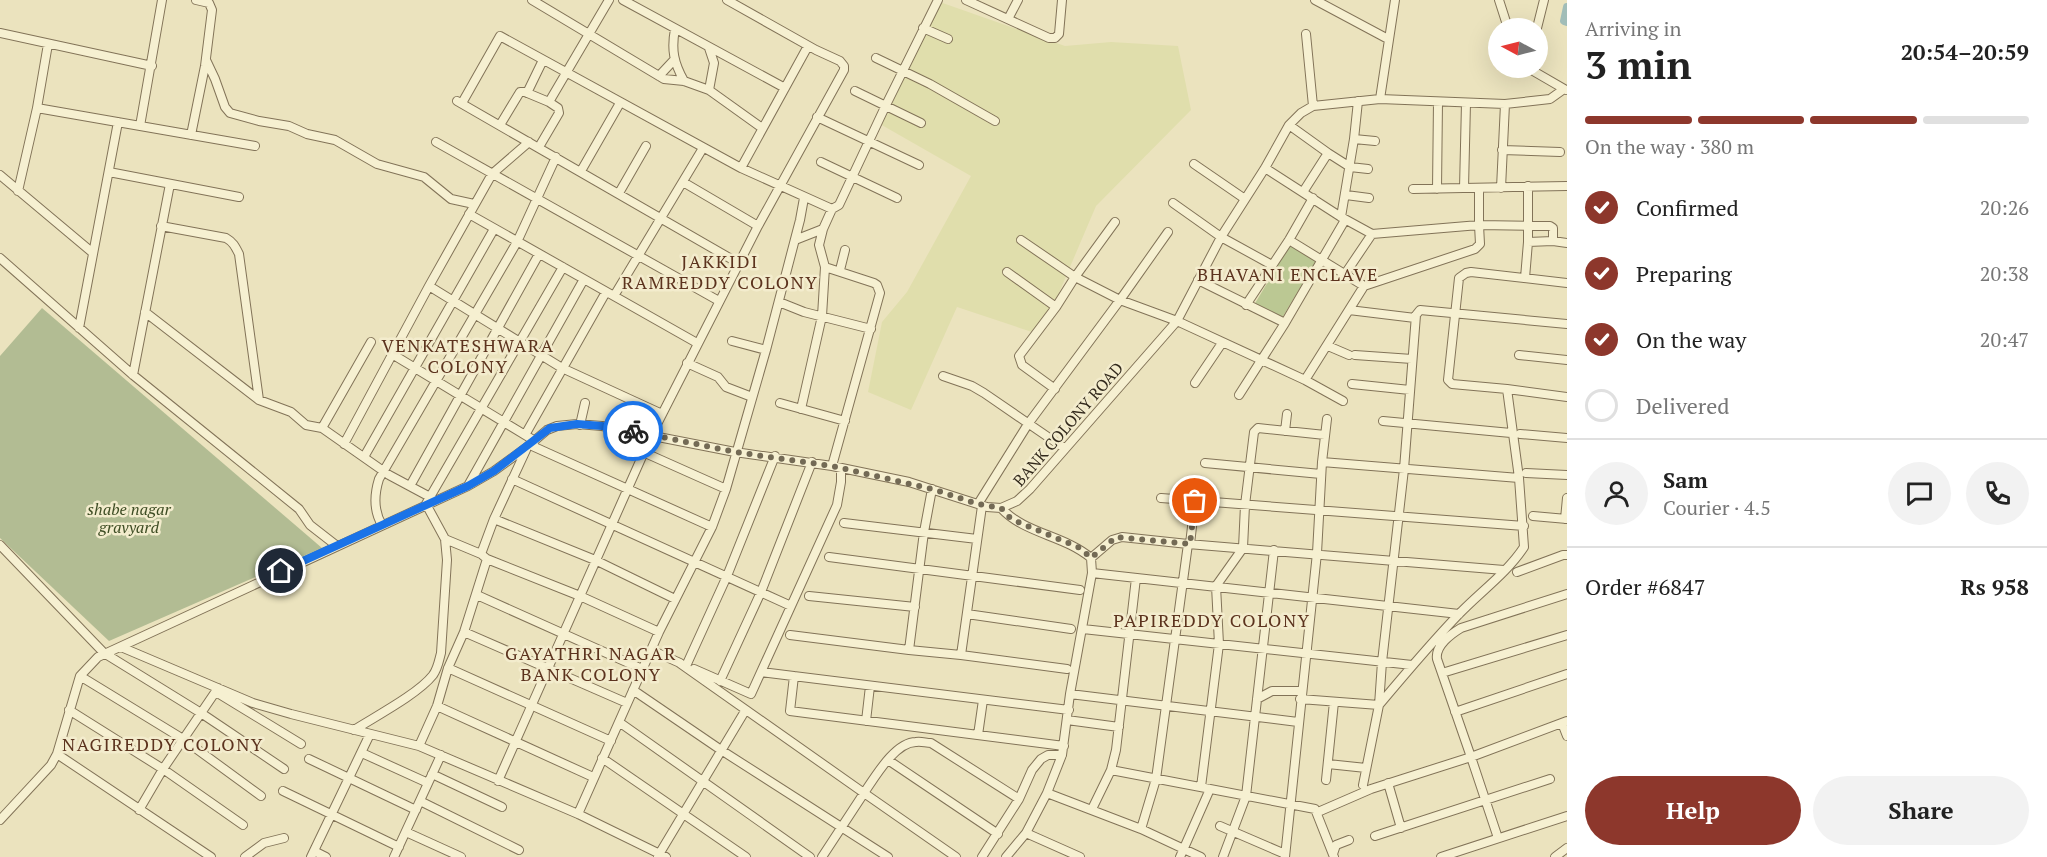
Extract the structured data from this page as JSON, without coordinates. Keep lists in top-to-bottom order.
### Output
{
  "streets": {
    "street": ["BANK COLONY ROAD"]
  },
  "districts": [
    "JAKKIDI RAMREDDY COLONY",
    "BHAVANI ENCLAVE",
    "VENKATESHWARA COLONY",
    "PAPIREDDY COLONY",
    "GAYATHRI NAGAR BANK COLONY",
    "NAGIREDDY COLONY"
  ],
  "parks": ["shabe nagar gravyard"],
  "north": "left",
  "page": {
    "heading": ["3 min", "Arriving in", "20:54–20:59"],
    "panel": [
      "Sam",
      "Courier · 4.5",
      "Order #6847",
      "Rs 958"
    ],
    "bar": "On the way · 380 m",
    "list": [
      ["Confirmed", "20:26"],
      ["Preparing", "20:38"],
      ["On the way", "20:47"],
      "Delivered"
    ],
    "buttons": ["Help", "Share"]
  }
}
